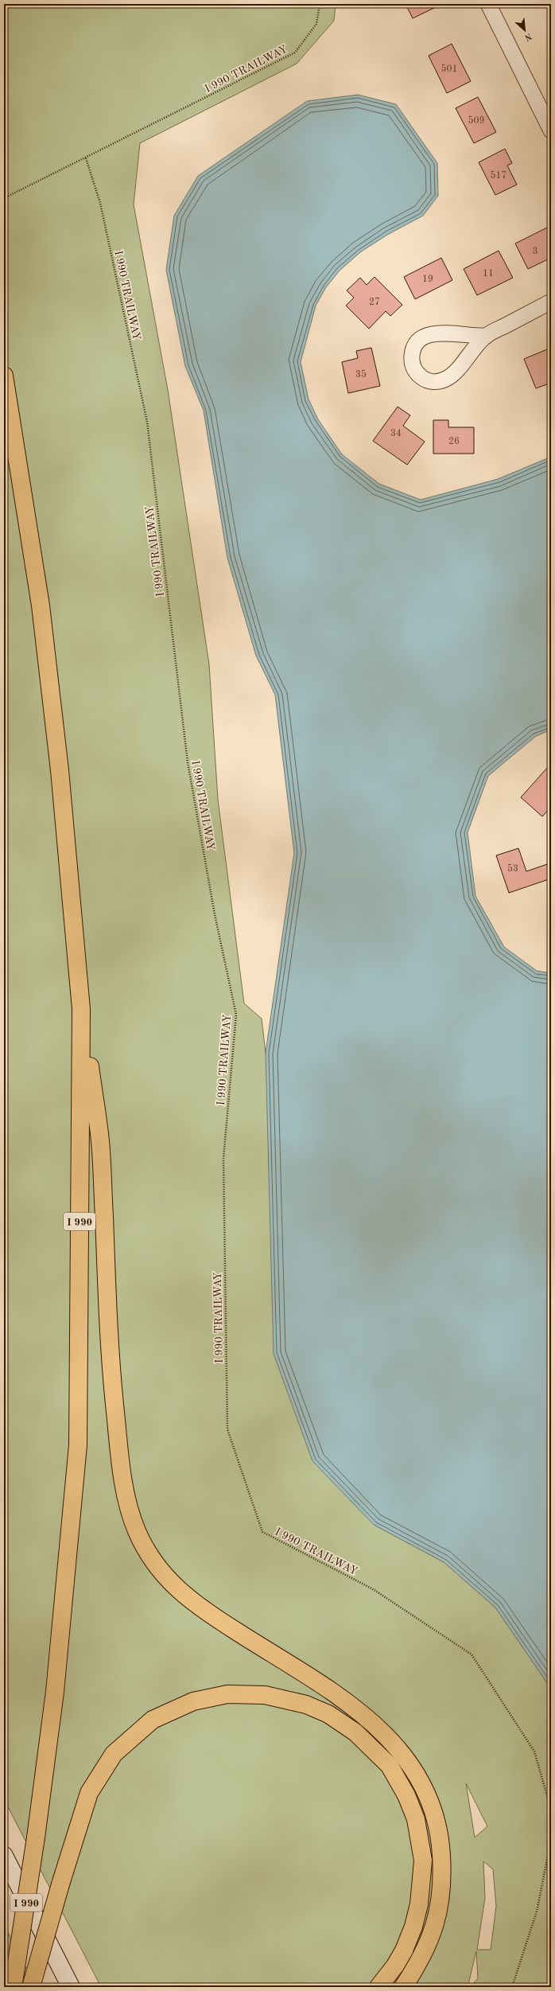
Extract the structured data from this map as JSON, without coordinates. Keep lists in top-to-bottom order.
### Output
{
  "streets": {
    "highway": ["I 990"],
    "path": ["I 990 TRAILWAY"]
  },
  "house_numbers": [
    "501",
    "509",
    "517",
    "3",
    "11",
    "19",
    "27",
    "35",
    "34",
    "26",
    "53"
  ],
  "north": "bottom right"
}
